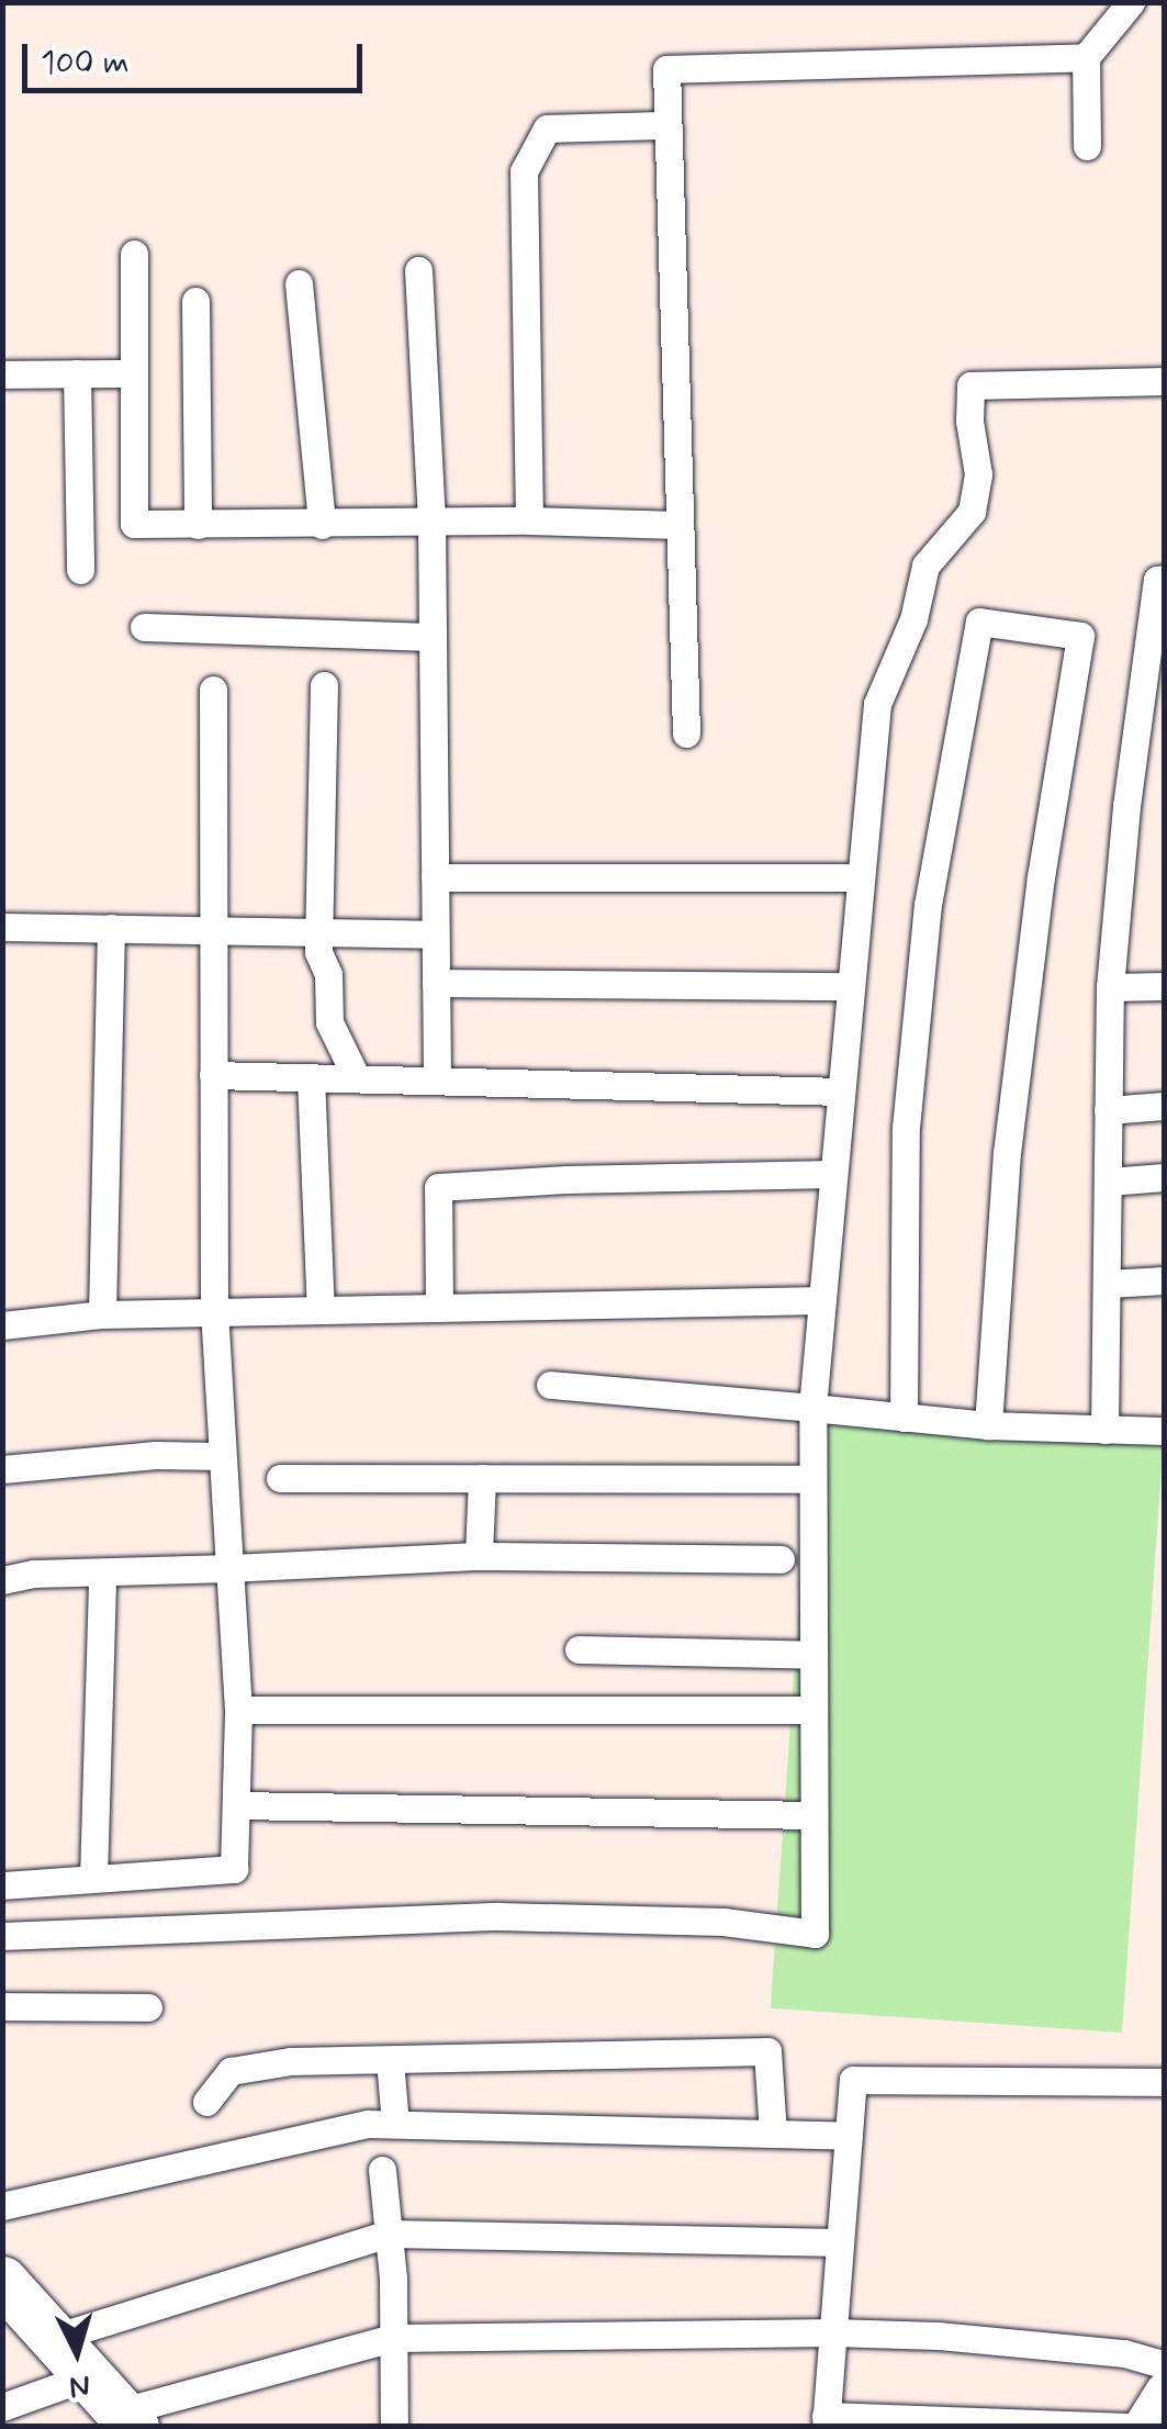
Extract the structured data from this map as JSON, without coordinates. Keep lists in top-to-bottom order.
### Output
{
  "scale_bar": "100 m",
  "north": "bottom"
}
